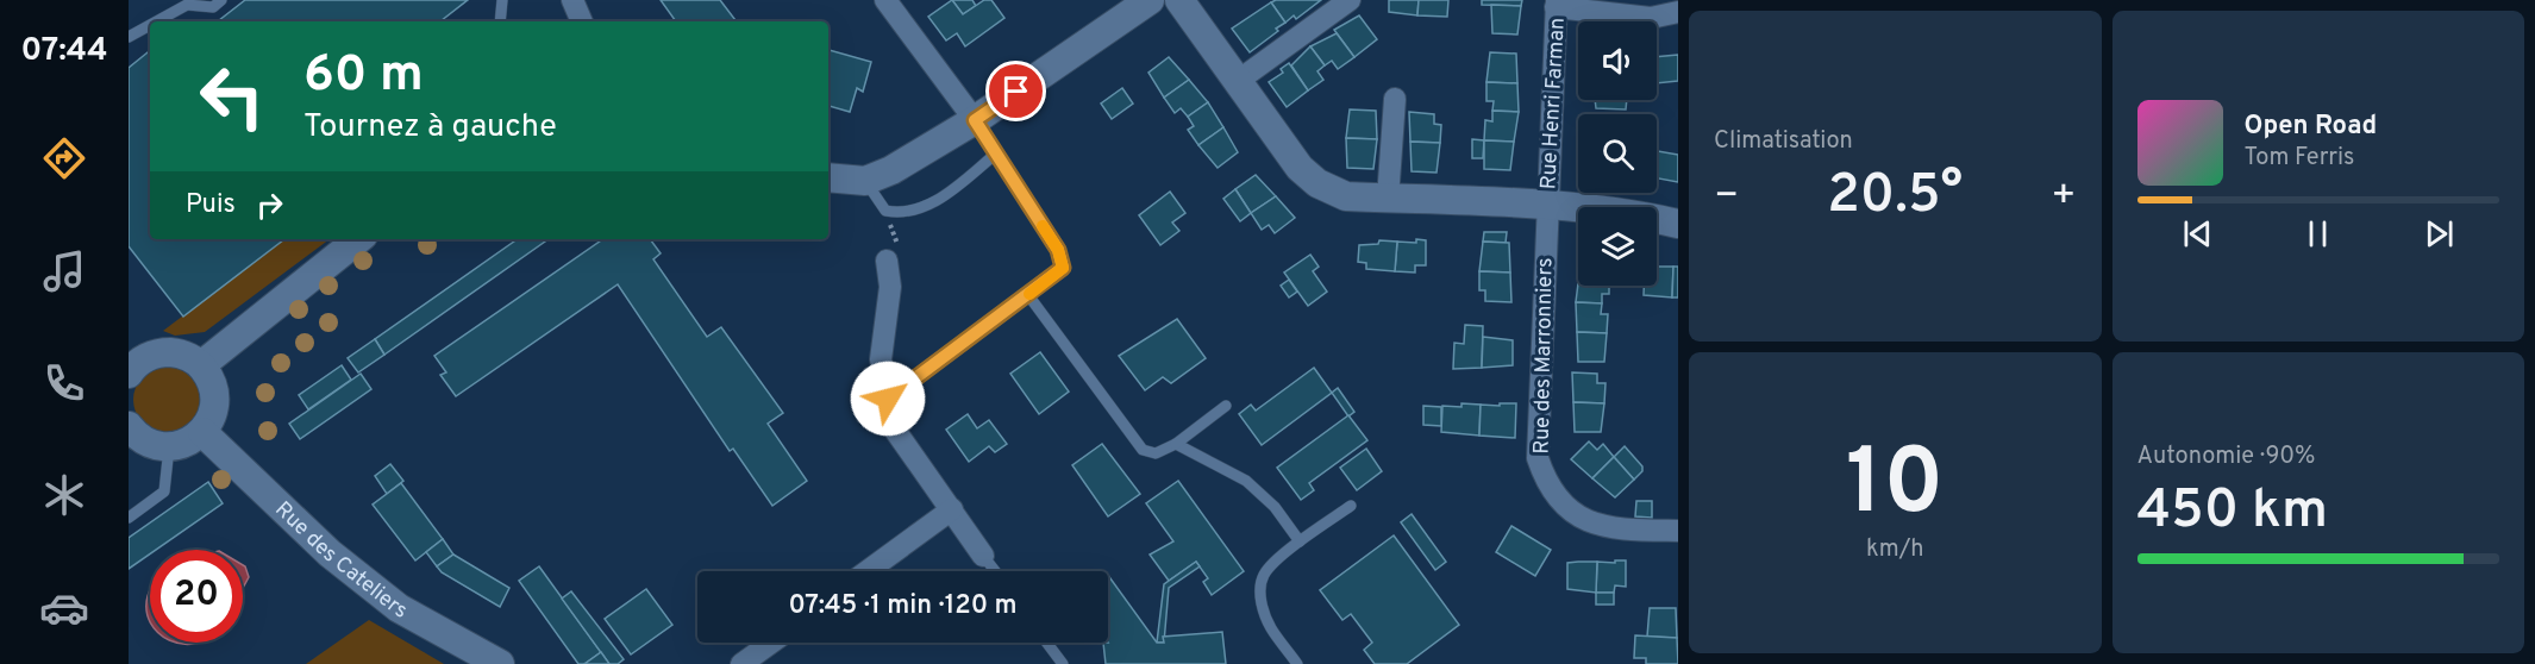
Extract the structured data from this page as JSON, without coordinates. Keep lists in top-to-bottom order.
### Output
{
  "streets": {
    "street": ["Rue Henri Farman", "Rue des Marronniers", "Rue des Cateliers"]
  },
  "crossings": [
    ["Rue Henri Farman", "Rue des Marronniers"]
  ],
  "page": {
    "tabs": "07:44",
    "tile": [
      "Climatisation",
      ["10", "km/h"],
      ["Autonomie · 90%", "450 km"]
    ],
    "turn": ["60 m", "Tournez à gauche"],
    "song": ["Open Road", "Tom Ferris"],
    "heat": ["−", "20.5°", "+"],
    "then": "Puis",
    "limit": "20",
    "trip": "07:45 · 1 min · 120 m"
  }
}
